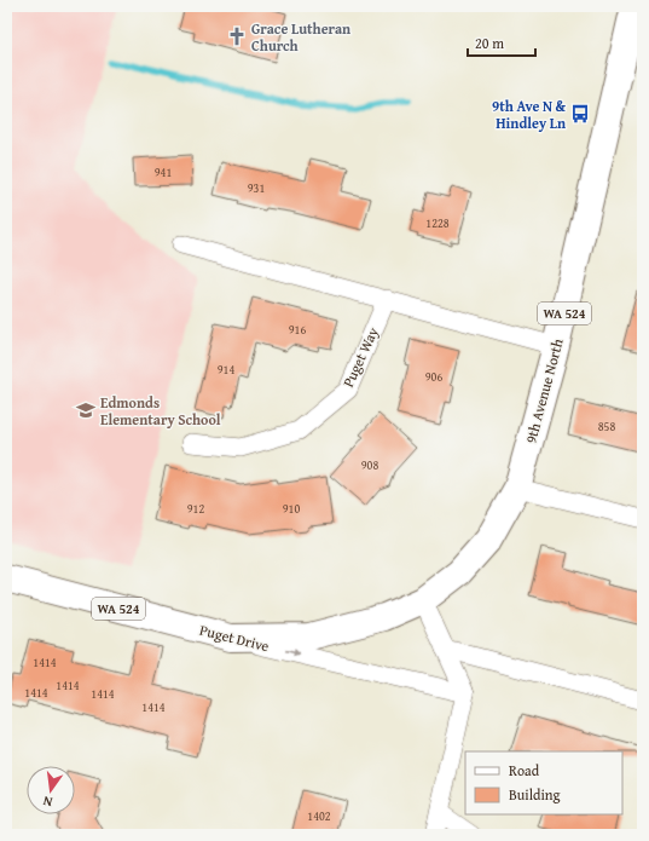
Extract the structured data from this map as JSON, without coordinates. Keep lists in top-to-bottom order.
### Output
{
  "streets": {
    "main road": ["WA 524", "9th Avenue North", "Puget Drive"],
    "street": ["Puget Way"]
  },
  "crossings": [
    ["9th Avenue North", "Puget Drive"]
  ],
  "one_way": ["Puget Drive"],
  "places": {
    "church": ["Grace Lutheran Church"],
    "bus stop": ["9th Ave N & Hindley Ln"],
    "school or university": ["Edmonds Elementary School"]
  },
  "house_numbers": [
    "941",
    "931",
    "1228",
    "916",
    "914",
    "906",
    "858",
    "908",
    "912",
    "910",
    "1414",
    "1414",
    "1414",
    "1414",
    "1414",
    "1402"
  ],
  "legend": ["Road", "Building"],
  "scale_bar": "20 m",
  "north": "bottom"
}
